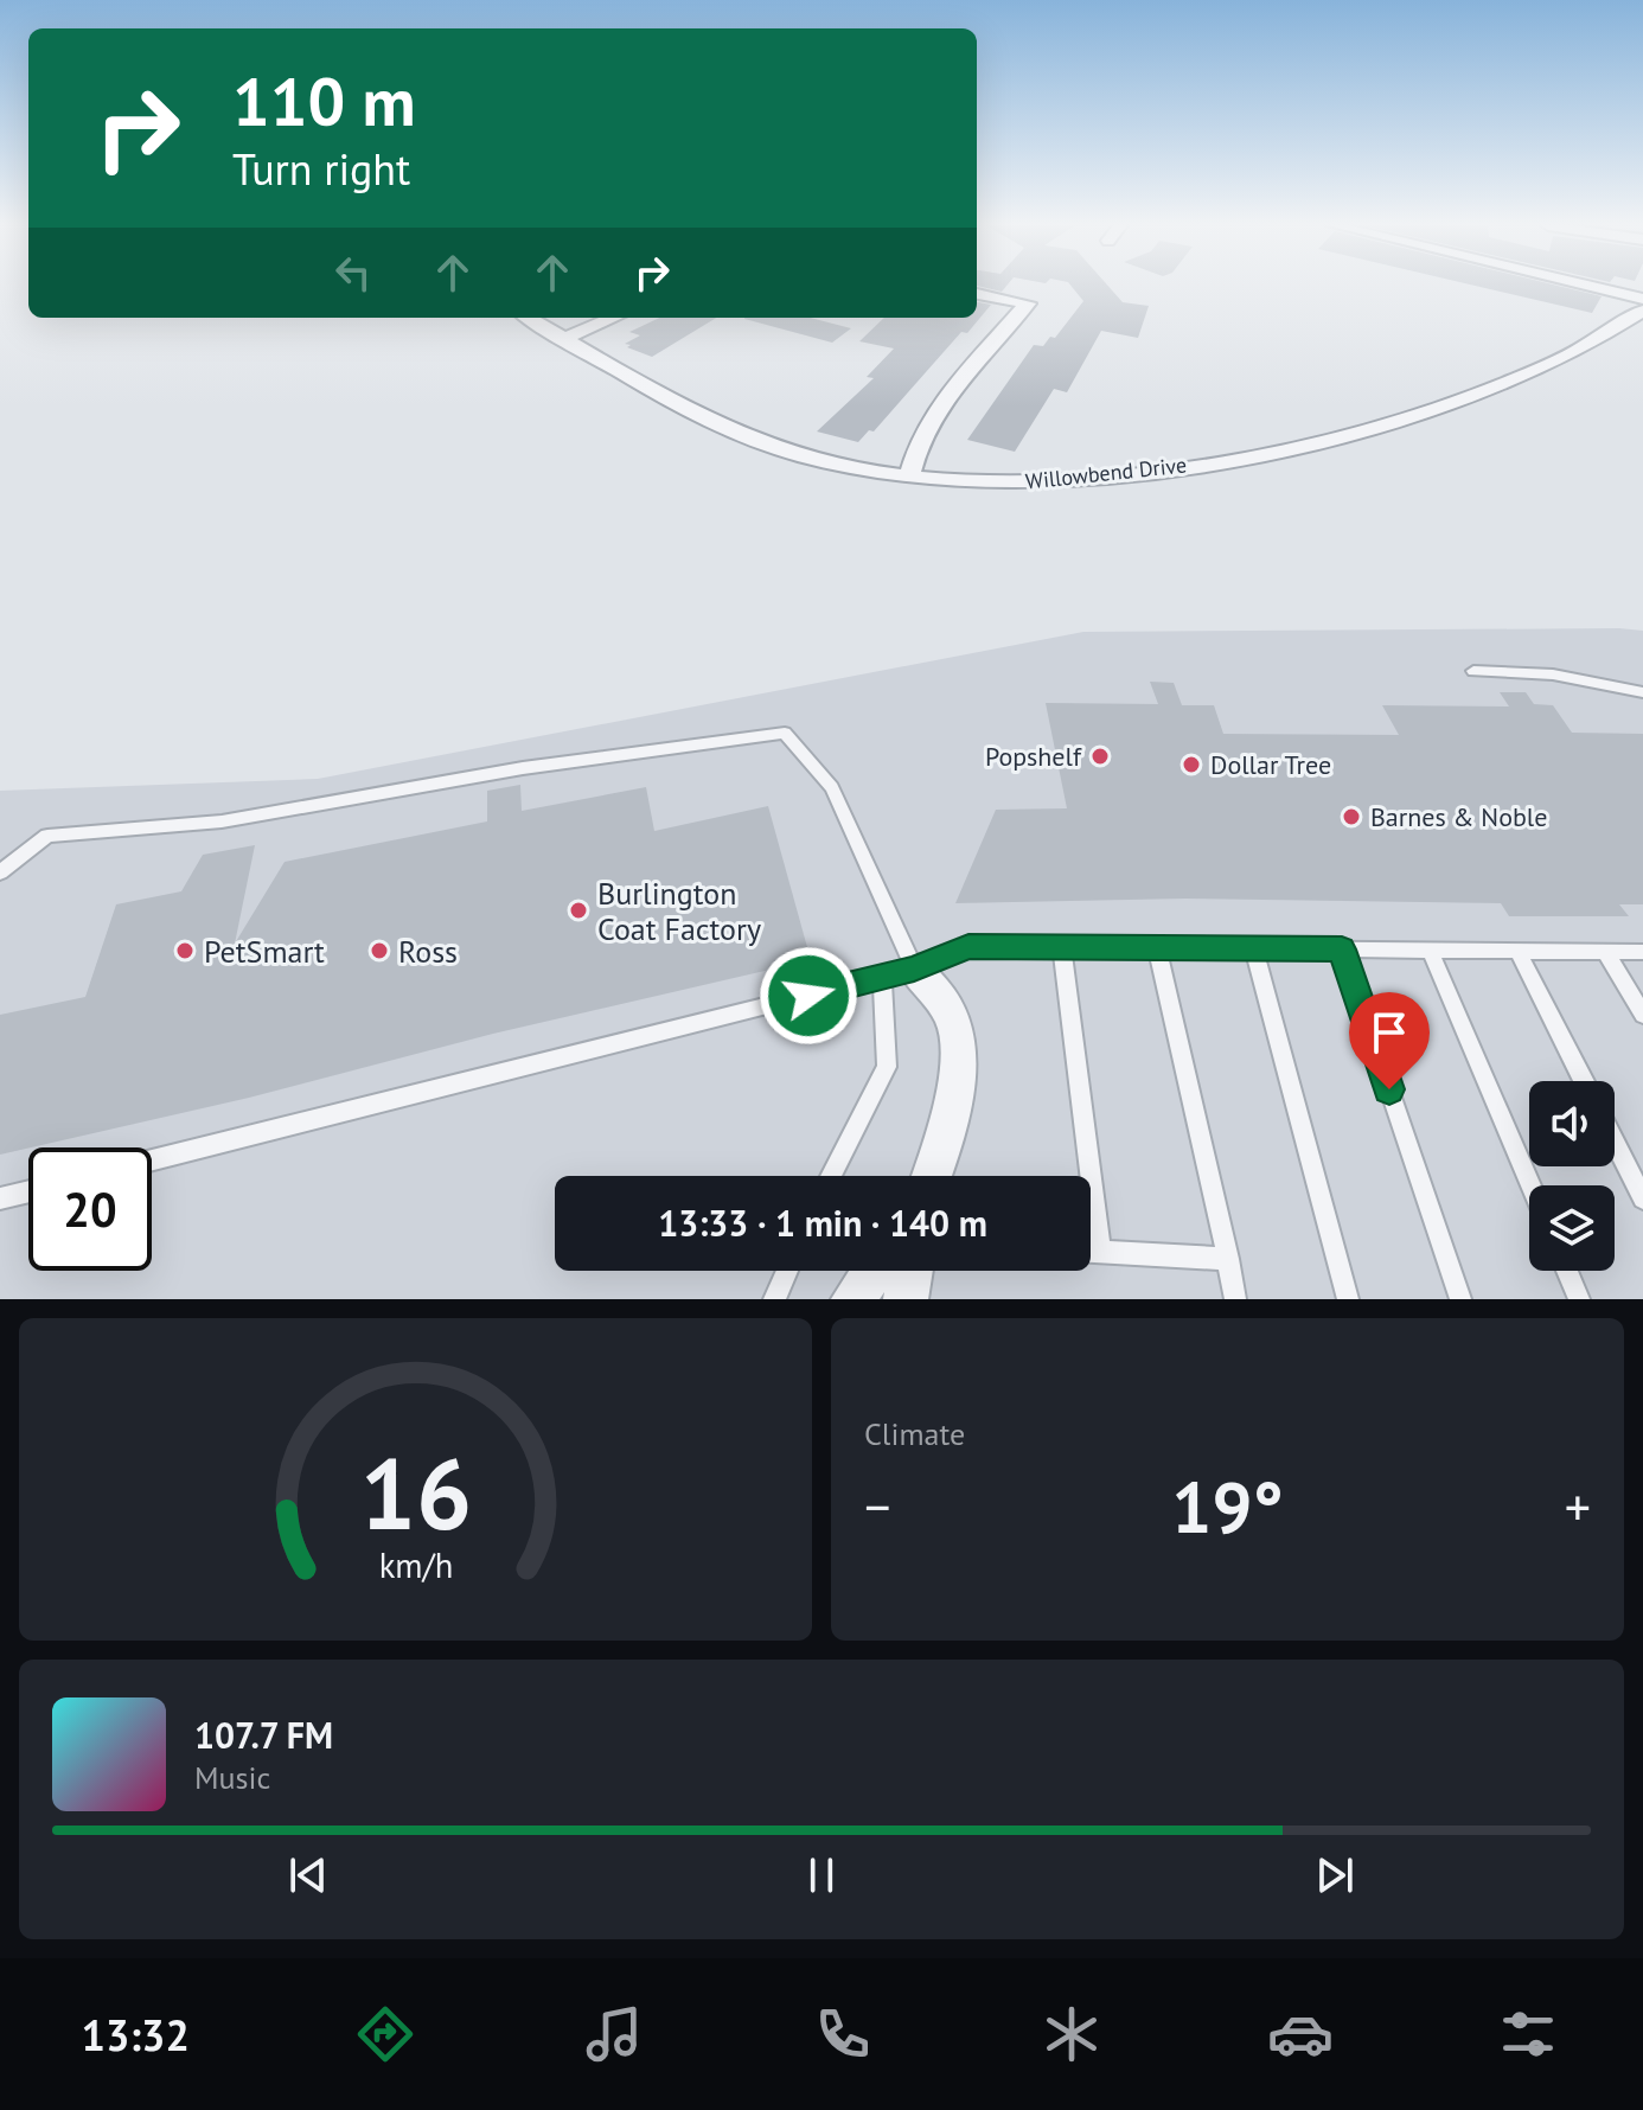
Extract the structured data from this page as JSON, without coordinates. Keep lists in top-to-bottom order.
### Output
{
  "streets": {
    "street": ["Willowbend Drive"]
  },
  "places": [
    "Popshelf",
    "Dollar Tree",
    "Barnes & Noble",
    "Burlington Coat Factory",
    "PetSmart",
    "Ross"
  ],
  "page": {
    "turn": ["110 m", "Turn right"],
    "limit": "20",
    "trip": "13:33 · 1 min · 140 m",
    "tile": "Climate",
    "heat": ["−", "19°", "+"],
    "song": ["107.7 FM", "Music"],
    "tabs": "13:32",
    "gauge": ["16", "km/h"]
  }
}
